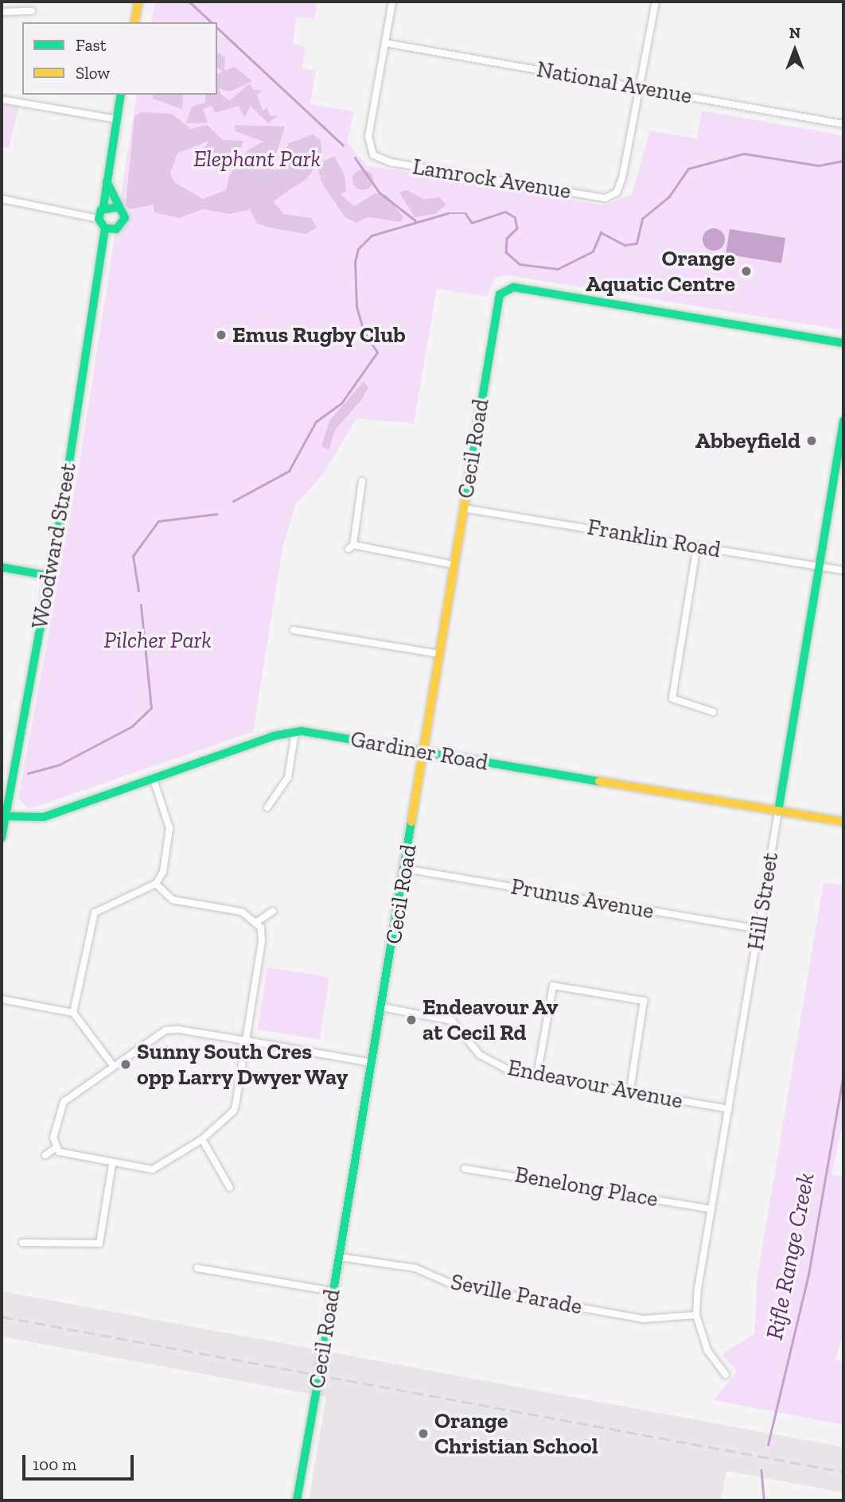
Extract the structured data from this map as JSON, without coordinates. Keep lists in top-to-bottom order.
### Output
{
  "streets": {
    "street": [
      "National Avenue",
      "Lamrock Avenue",
      "Cecil Road",
      "Franklin Road",
      "Woodward Street",
      "Gardiner Road",
      "Prunus Avenue",
      "Hill Street",
      "Endeavour Avenue",
      "Benelong Place",
      "Seville Parade"
    ]
  },
  "crossings": [
    ["National Avenue", "Lamrock Avenue"],
    ["Cecil Road", "Franklin Road"],
    ["Cecil Road", "Gardiner Road"],
    ["Cecil Road", "Prunus Avenue"],
    ["Cecil Road", "Endeavour Avenue"],
    ["Cecil Road", "Seville Parade"],
    ["Franklin Road", "Hill Street"],
    ["Woodward Street", "Gardiner Road"],
    ["Gardiner Road", "Hill Street"],
    ["Prunus Avenue", "Hill Street"],
    ["Hill Street", "Endeavour Avenue"],
    ["Hill Street", "Benelong Place"],
    ["Hill Street", "Seville Parade"]
  ],
  "water": ["Rifle Range Creek"],
  "parks": ["Elephant Park", "Pilcher Park"],
  "places": [
    "Orange Aquatic Centre",
    "Emus Rugby Club",
    "Abbeyfield",
    "Endeavour Av at Cecil Rd",
    "Sunny South Cres opp Larry Dwyer Way",
    "Orange Christian School"
  ],
  "legend": ["Fast", "Slow"],
  "scale_bar": "100 m",
  "north": "top"
}
